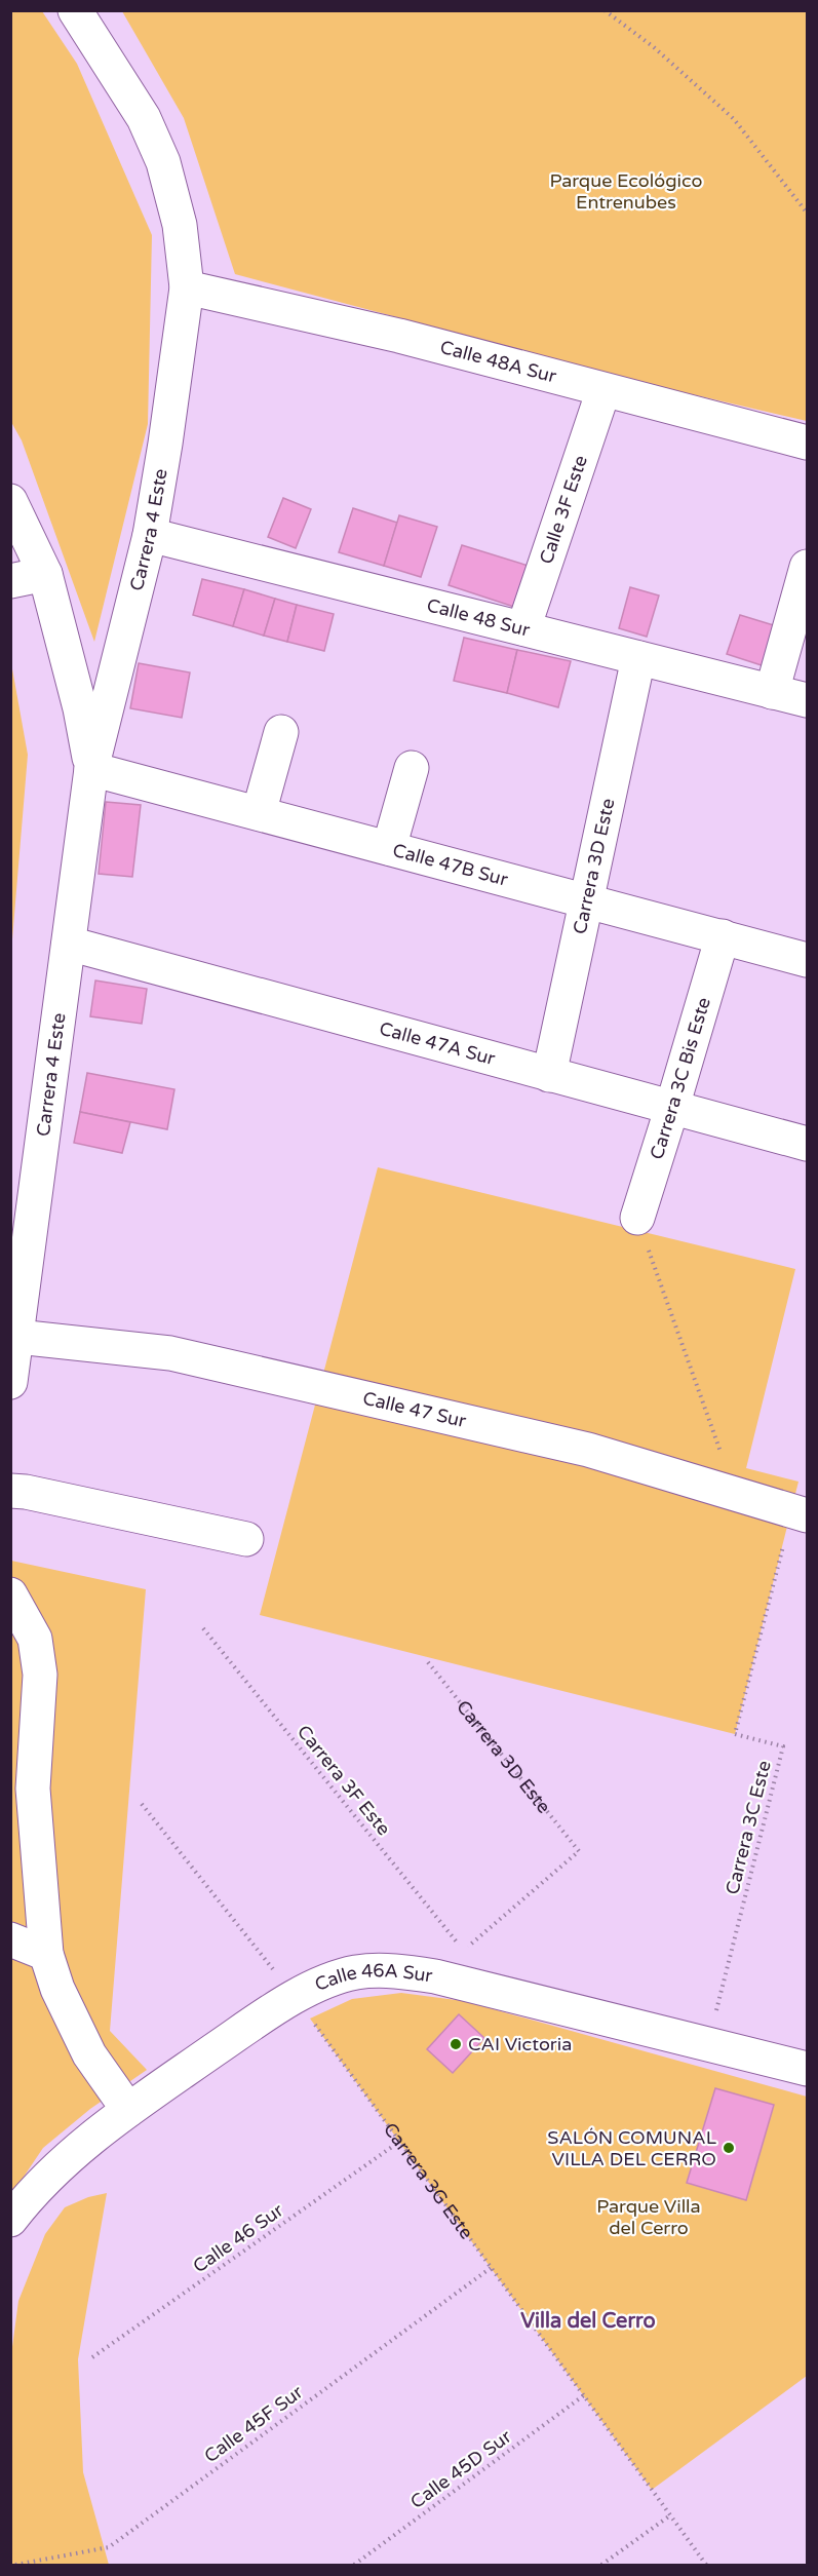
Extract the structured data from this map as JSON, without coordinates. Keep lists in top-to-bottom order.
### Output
{
  "streets": {
    "street": [
      "Calle 48A Sur",
      "Calle 3F Este",
      "Carrera 4 Este",
      "Calle 48 Sur",
      "Calle 47B Sur",
      "Carrera 3D Este",
      "Calle 47A Sur",
      "Carrera 3C Bis Este",
      "Calle 47 Sur",
      "Calle 46A Sur"
    ],
    "path": [
      "Carrera 3F Este",
      "Carrera 3C Este",
      "Carrera 3G Este",
      "Calle 46 Sur",
      "Calle 45F Sur",
      "Calle 45D Sur"
    ]
  },
  "crossings": [
    ["Calle 48A Sur", "Calle 3F Este"],
    ["Calle 48A Sur", "Carrera 4 Este"],
    ["Calle 3F Este", "Calle 48 Sur"],
    ["Carrera 4 Este", "Calle 48 Sur"],
    ["Carrera 4 Este", "Calle 47B Sur"],
    ["Carrera 4 Este", "Calle 47A Sur"],
    ["Carrera 4 Este", "Calle 47 Sur"],
    ["Calle 48 Sur", "Carrera 3D Este"],
    ["Calle 47B Sur", "Carrera 3D Este"],
    ["Calle 47B Sur", "Carrera 3C Bis Este"],
    ["Carrera 3D Este", "Calle 47A Sur"],
    ["Carrera 3D Este", "Carrera 3F Este"],
    ["Calle 47A Sur", "Carrera 3C Bis Este"],
    ["Calle 47 Sur", "Carrera 3C Este"],
    ["Carrera 3C Este", "Calle 46A Sur"],
    ["Calle 46A Sur", "Carrera 3G Este"],
    ["Carrera 3G Este", "Calle 46 Sur"],
    ["Carrera 3G Este", "Calle 45F Sur"],
    ["Carrera 3G Este", "Calle 45D Sur"]
  ],
  "districts": ["Villa del Cerro"],
  "parks": ["Parque Ecológico Entrenubes", "Parque Villa del Cerro"],
  "places": ["CAI Victoria", "SALÓN COMUNAL VILLA DEL CERRO"]
}
